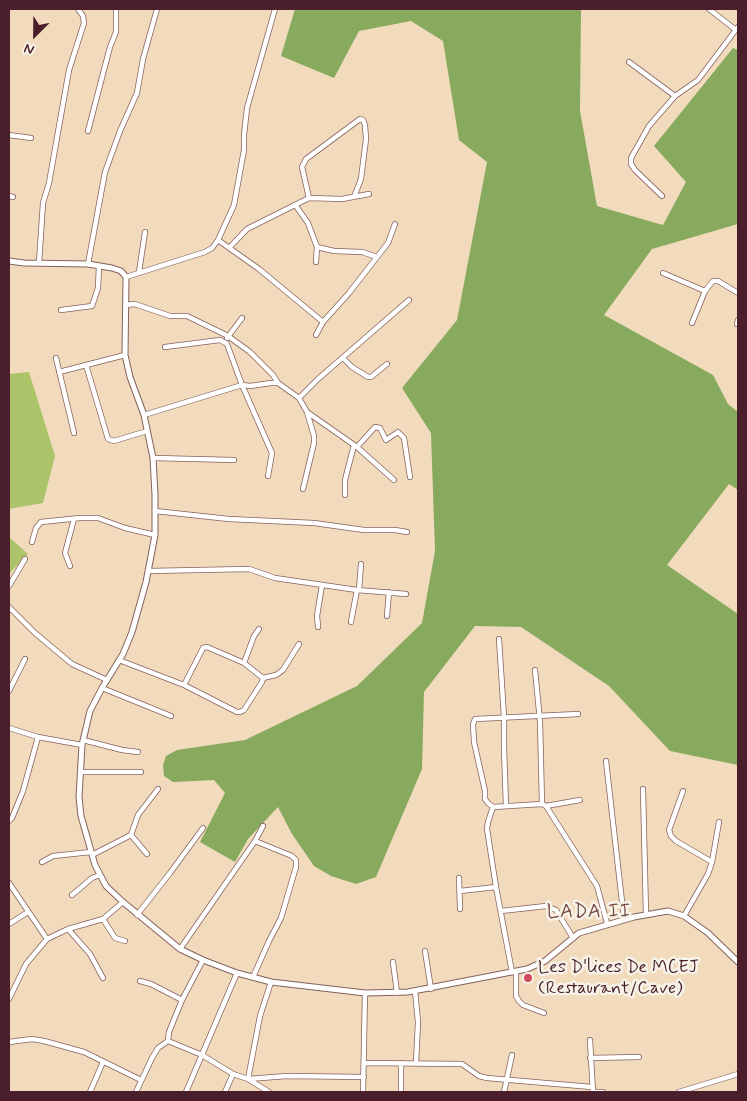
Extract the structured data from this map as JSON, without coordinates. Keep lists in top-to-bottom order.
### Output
{
  "districts": ["LADA II"],
  "places": ["Les D'lices De MCEJ (Restaurant/Cave)"],
  "north": "bottom left"
}
